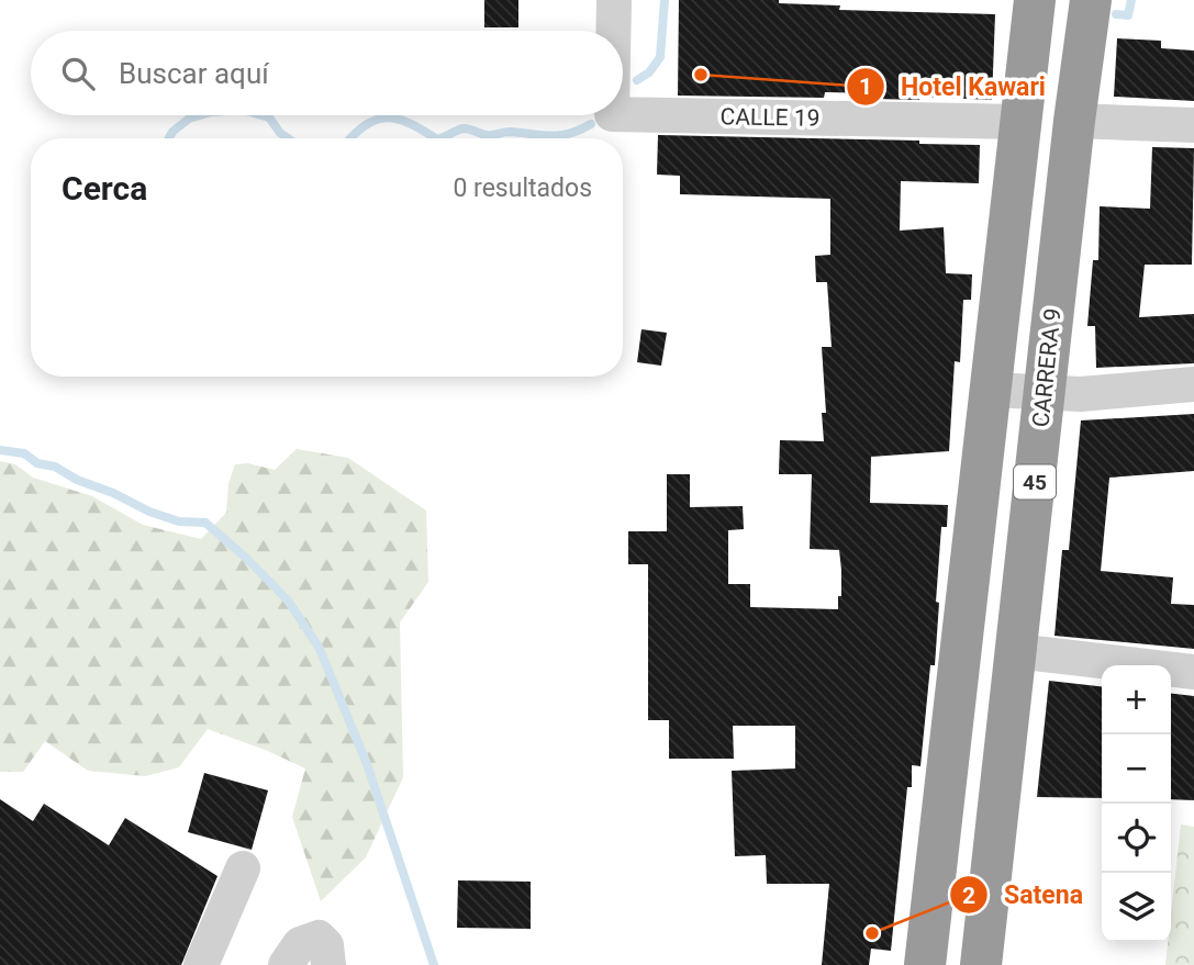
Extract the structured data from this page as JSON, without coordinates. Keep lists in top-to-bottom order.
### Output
{
  "streets": {
    "highway": ["CARRERA 9", "45"],
    "street": ["CALLE 19"]
  },
  "crossings": [
    ["CALLE 19", "45"]
  ],
  "places": ["Hotel Kawari", "Satena"],
  "page": {
    "search": "Buscar aquí",
    "heading": ["Cerca", "0 resultados"],
    "map_buttons": ["+", "−"]
  }
}
